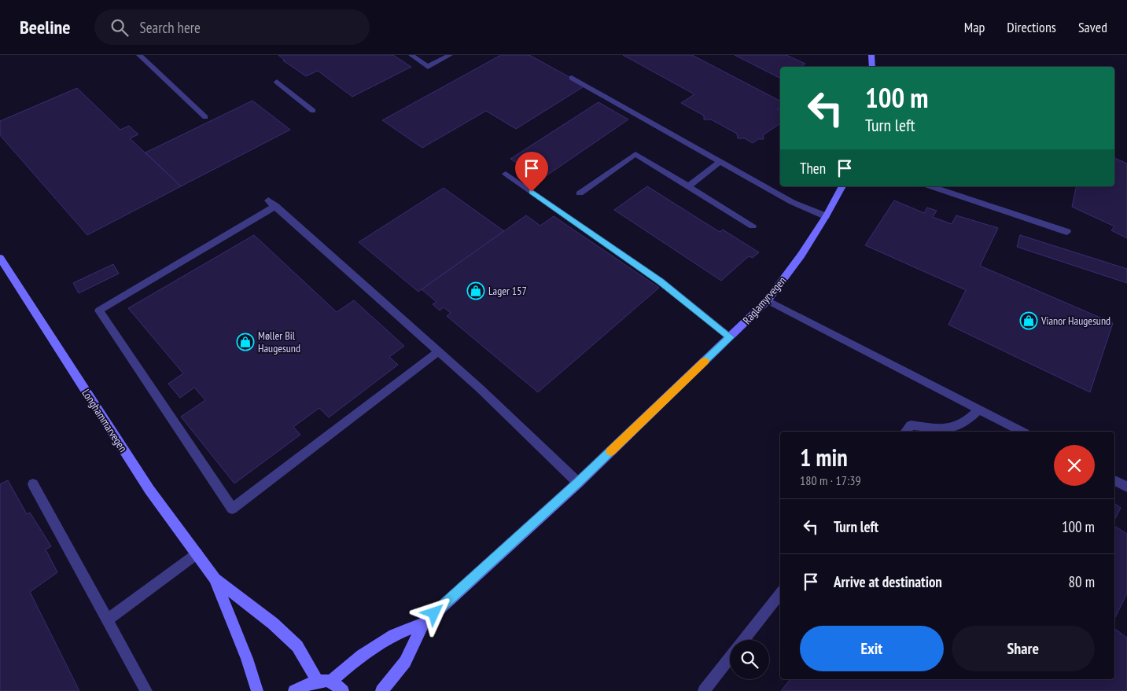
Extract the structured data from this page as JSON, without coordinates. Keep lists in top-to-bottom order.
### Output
{
  "streets": {
    "street": ["Raglamyrvegen", "Longhammarvegen"]
  },
  "crossings": [
    ["Raglamyrvegen", "Longhammarvegen"]
  ],
  "places": {
    "shop": ["Lager 157", "Vianor Haugesund", "Møller Bil Haugesund"]
  },
  "page": {
    "header": "Beeline",
    "search": "Search here",
    "nav": ["Map", "Directions", "Saved"],
    "turn": ["100 m", "Turn left"],
    "then": "Then",
    "heading": ["1 min", "180 m · 17:39"],
    "list": [
      {
        "name": "Turn left",
        "value": "100 m"
      },
      {
        "name": "Arrive at destination",
        "value": "80 m"
      }
    ],
    "buttons": ["Exit", "Share"]
  }
}
